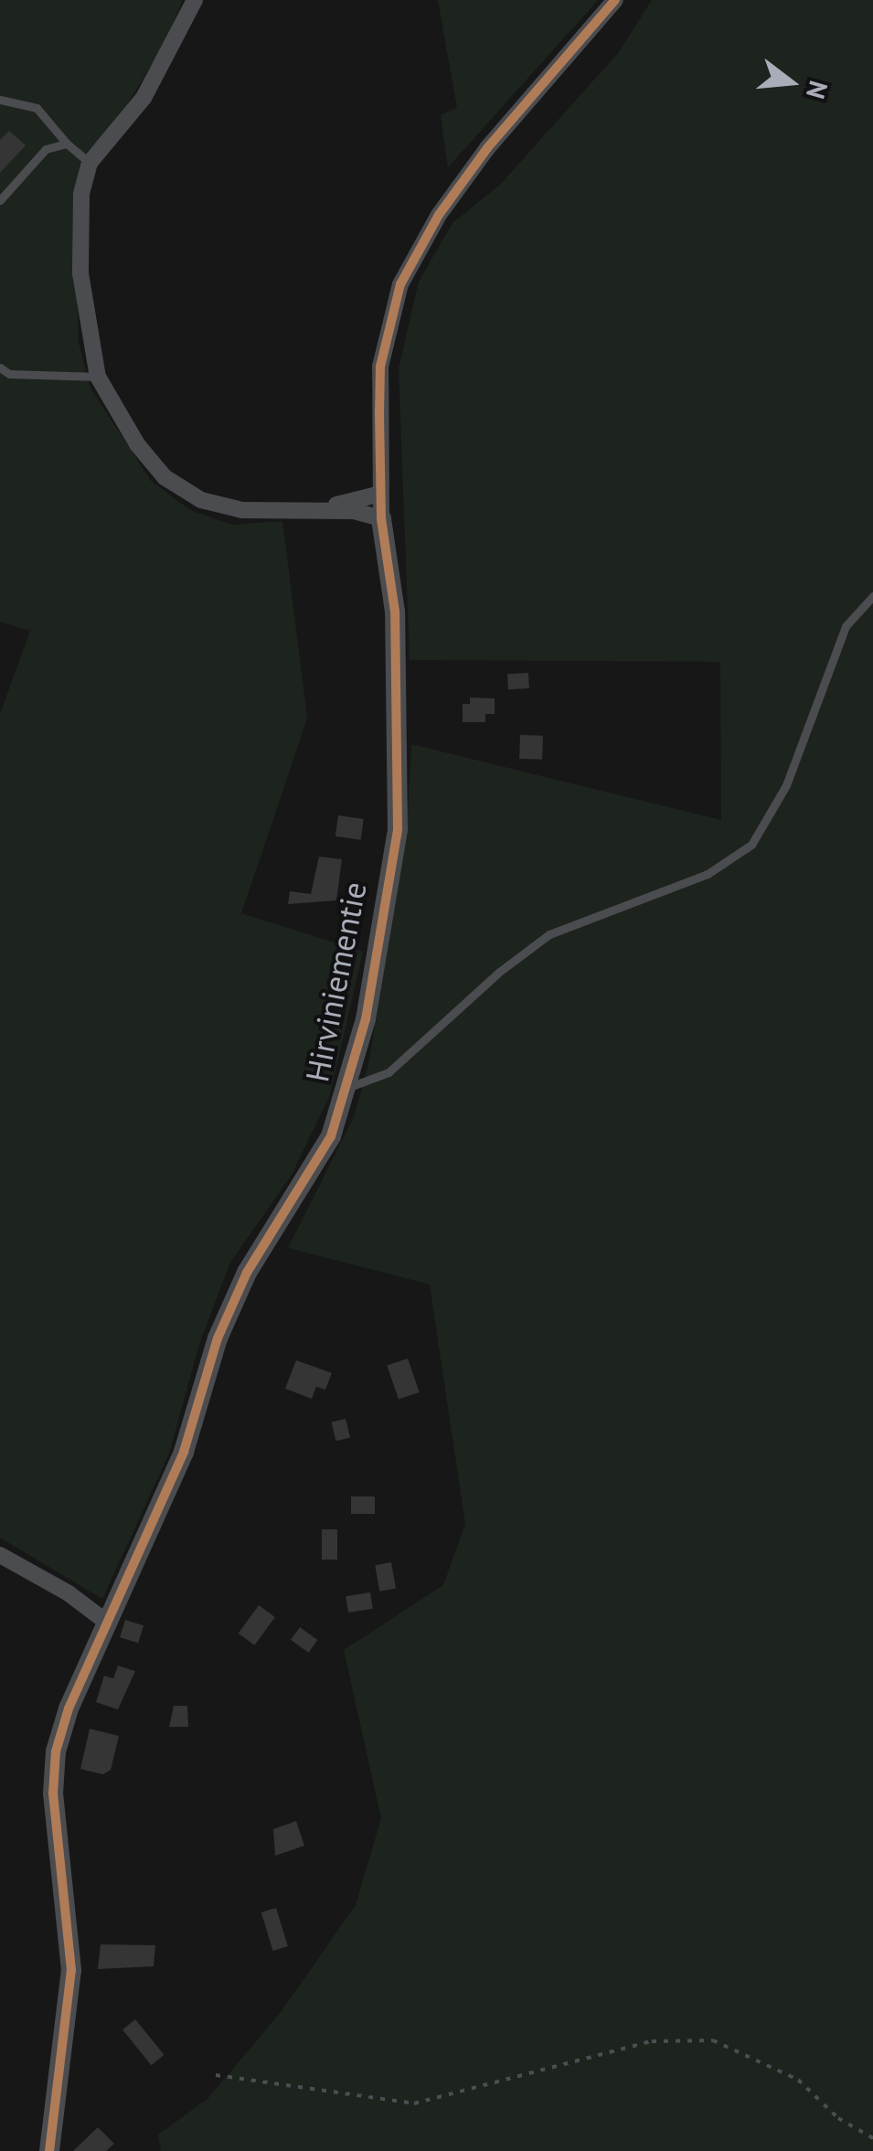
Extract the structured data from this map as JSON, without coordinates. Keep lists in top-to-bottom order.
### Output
{
  "streets": {
    "street": ["Hirviniementie"]
  },
  "north": "right"
}
